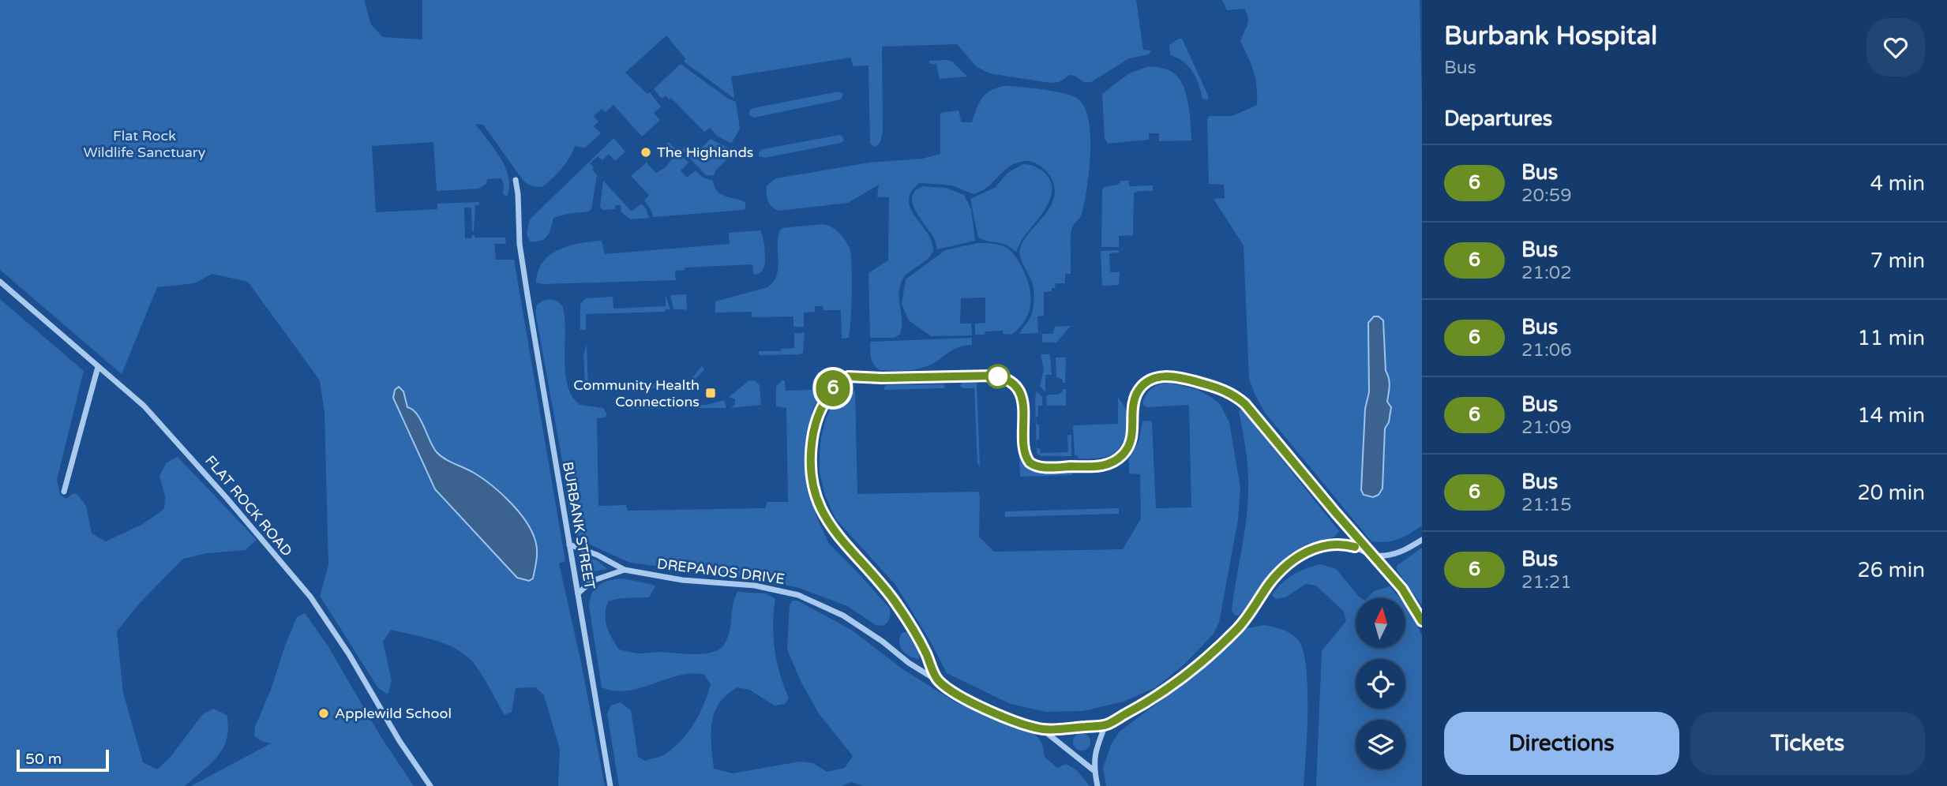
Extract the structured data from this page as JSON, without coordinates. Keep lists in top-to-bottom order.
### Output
{
  "streets": {
    "street": ["FLAT ROCK ROAD", "BURBANK STREET", "DREPANOS DRIVE"]
  },
  "crossings": [
    ["BURBANK STREET", "DREPANOS DRIVE"]
  ],
  "parks": ["Flat Rock Wildlife Sanctuary"],
  "places": {
    "other": ["The Highlands", "Applewild School"],
    "transit": ["Community Health Connections"]
  },
  "lines": ["bus line 6"],
  "scale_bar": "50 m",
  "north": "top",
  "page": {
    "on_map": "6",
    "heading": [
      ["Burbank Hospital", "Bus"],
      "Departures"
    ],
    "list": [
      {
        "mark": "6",
        "name": "Bus",
        "note": "20:59",
        "value": "4 min"
      },
      {
        "mark": "6",
        "name": "Bus",
        "note": "21:02",
        "value": "7 min"
      },
      {
        "mark": "6",
        "name": "Bus",
        "note": "21:06",
        "value": "11 min"
      },
      {
        "mark": "6",
        "name": "Bus",
        "note": "21:09",
        "value": "14 min"
      },
      {
        "mark": "6",
        "name": "Bus",
        "note": "21:15",
        "value": "20 min"
      },
      {
        "mark": "6",
        "name": "Bus",
        "note": "21:21",
        "value": "26 min"
      }
    ],
    "buttons": ["Directions", "Tickets"],
    "scale": "50 m"
  }
}
